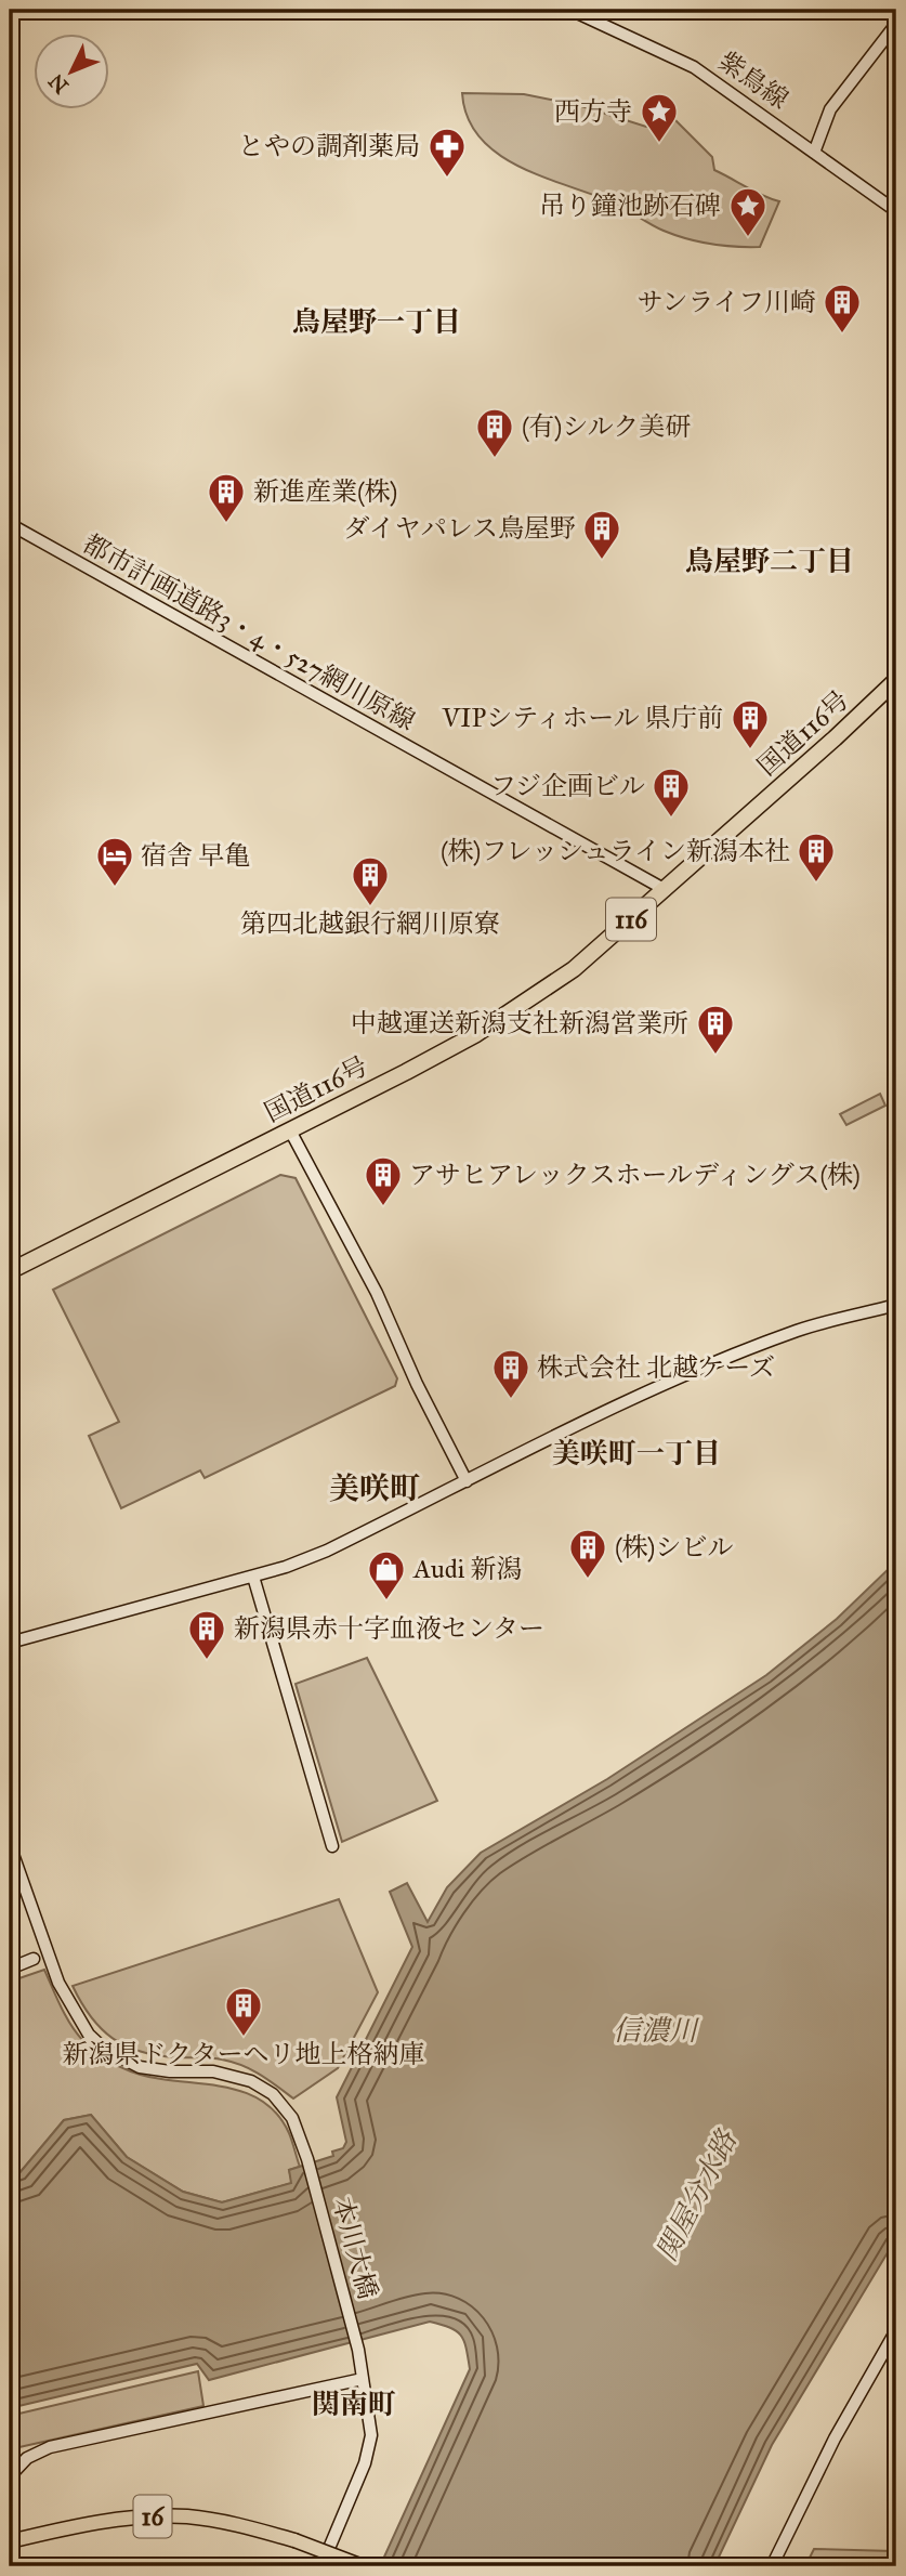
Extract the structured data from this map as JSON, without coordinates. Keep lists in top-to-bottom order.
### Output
{
  "streets": {
    "highway": ["国道116号", "116"],
    "main road": ["16"],
    "street": ["紫鳥線", "都市計画道路3・4・527網川原線", "本川大橋"]
  },
  "crossings": [
    ["都市計画道路3・4・527網川原線", "国道116号"]
  ],
  "districts": [
    "鳥屋野一丁目",
    "鳥屋野二丁目",
    "美咲町一丁目",
    "美咲町",
    "関南町"
  ],
  "water": ["信濃川", "関屋分水路"],
  "places": {
    "place": ["西方寺", "吊り鐘池跡石碑"],
    "pharmacy": ["とやの調剤薬局"],
    "building": [
      "サンライフ川崎",
      "(有)シルク美研",
      "新進産業(株)",
      "ダイヤパレス鳥屋野",
      "VIPシティホール 県庁前",
      "フジ企画ビル",
      "(株)フレッシュライン新潟本社",
      "第四北越銀行網川原寮",
      "中越運送新潟支社新潟営業所",
      "アサヒアレックスホールディングス(株)",
      "株式会社 北越ケーズ",
      "(株)シビル",
      "新潟県赤十字血液センター",
      "新潟県ドクターヘリ地上格納庫"
    ],
    "hotel": ["宿舎 早亀"],
    "shop": ["Audi 新潟"]
  },
  "north": "bottom left"
}
